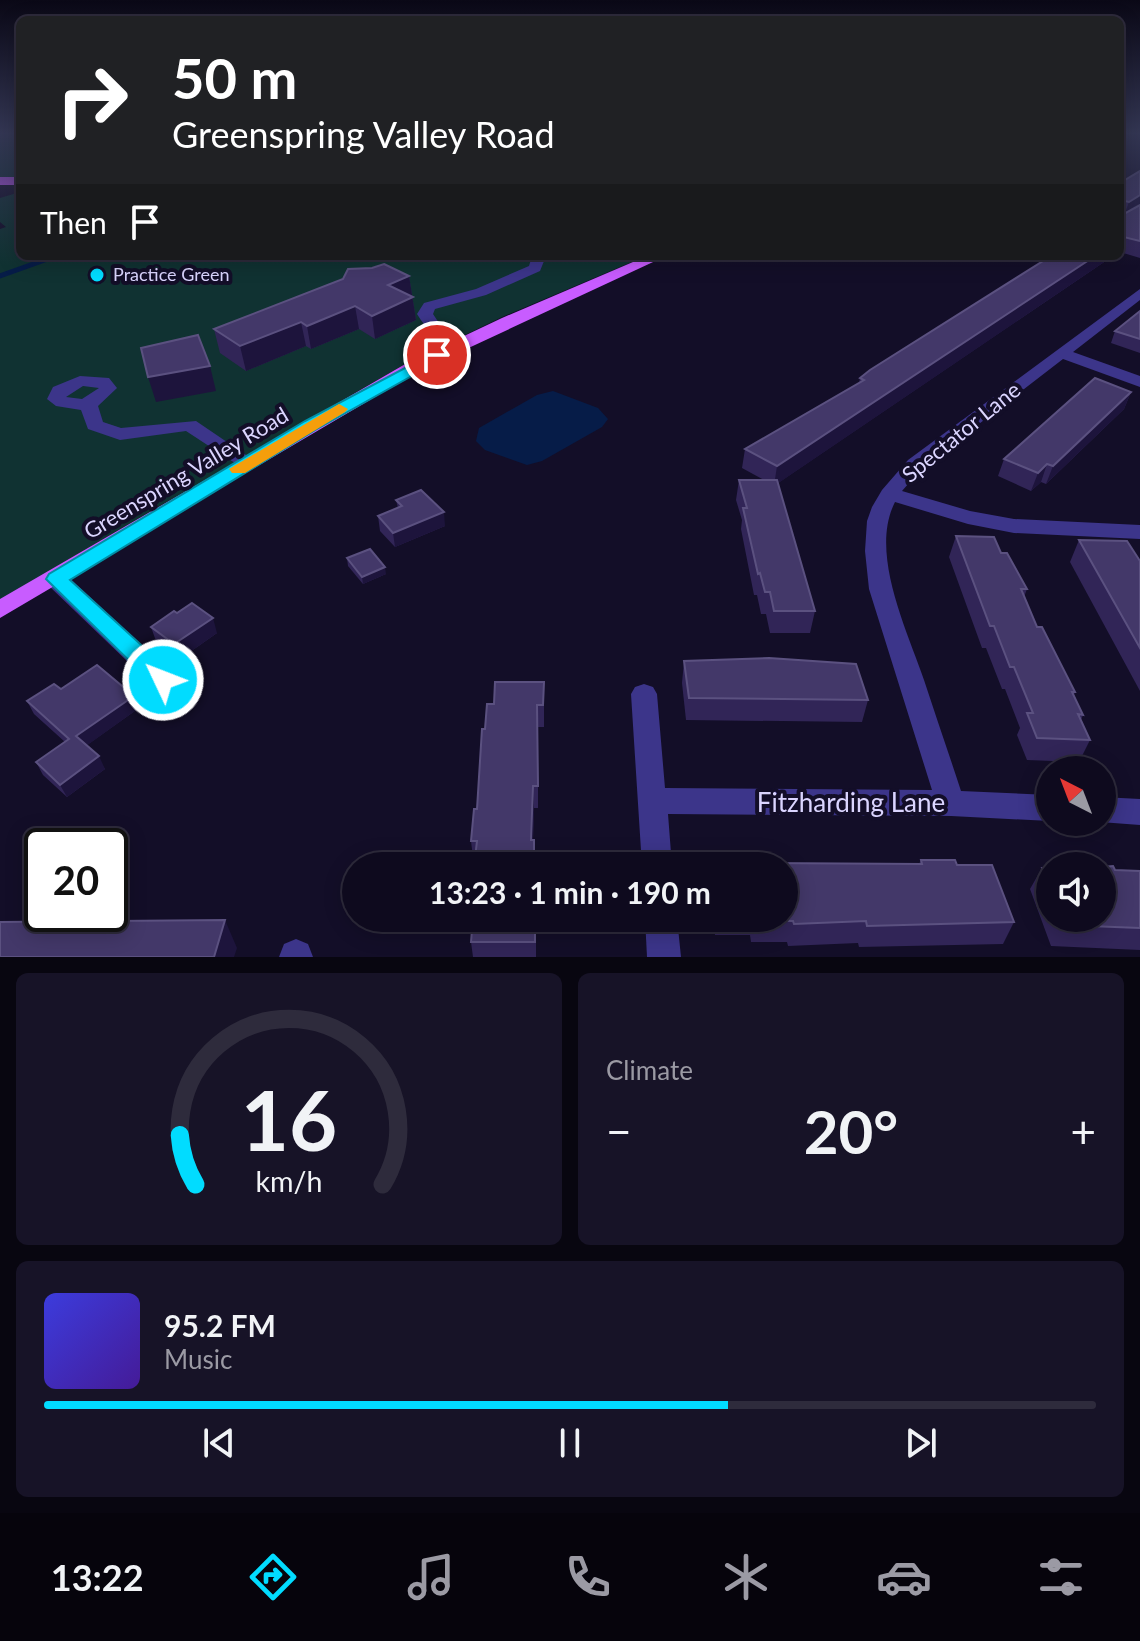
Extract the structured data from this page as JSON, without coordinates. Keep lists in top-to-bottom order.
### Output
{
  "streets": {
    "main road": ["Greenspring Valley Road"],
    "street": ["Spectator Lane", "Fitzharding Lane"]
  },
  "crossings": [
    ["Spectator Lane", "Fitzharding Lane"]
  ],
  "places": ["Practice Green"],
  "north": "top left",
  "page": {
    "turn": ["50 m", "Greenspring Valley Road"],
    "then": "Then",
    "limit": "20",
    "trip": "13:23 · 1 min · 190 m",
    "tile": "Climate",
    "heat": ["−", "20°", "+"],
    "song": ["95.2 FM", "Music"],
    "tabs": "13:22",
    "gauge": ["16", "km/h"]
  }
}
